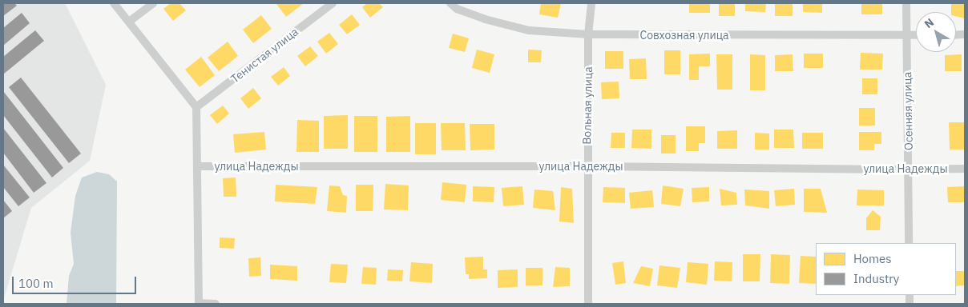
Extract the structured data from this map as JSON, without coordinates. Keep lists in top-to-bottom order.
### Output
{
  "streets": {
    "street": [
      "Совхозная улица",
      "Тенистая улица",
      "Вольная улица",
      "Осенняя улица",
      "улица Надежды"
    ]
  },
  "crossings": [
    ["Совхозная улица", "Вольная улица"],
    ["Совхозная улица", "Осенняя улица"],
    ["Вольная улица", "улица Надежды"],
    ["Осенняя улица", "улица Надежды"]
  ],
  "legend": ["Homes", "Industry"],
  "scale_bar": "100 m",
  "north": "top left"
}
